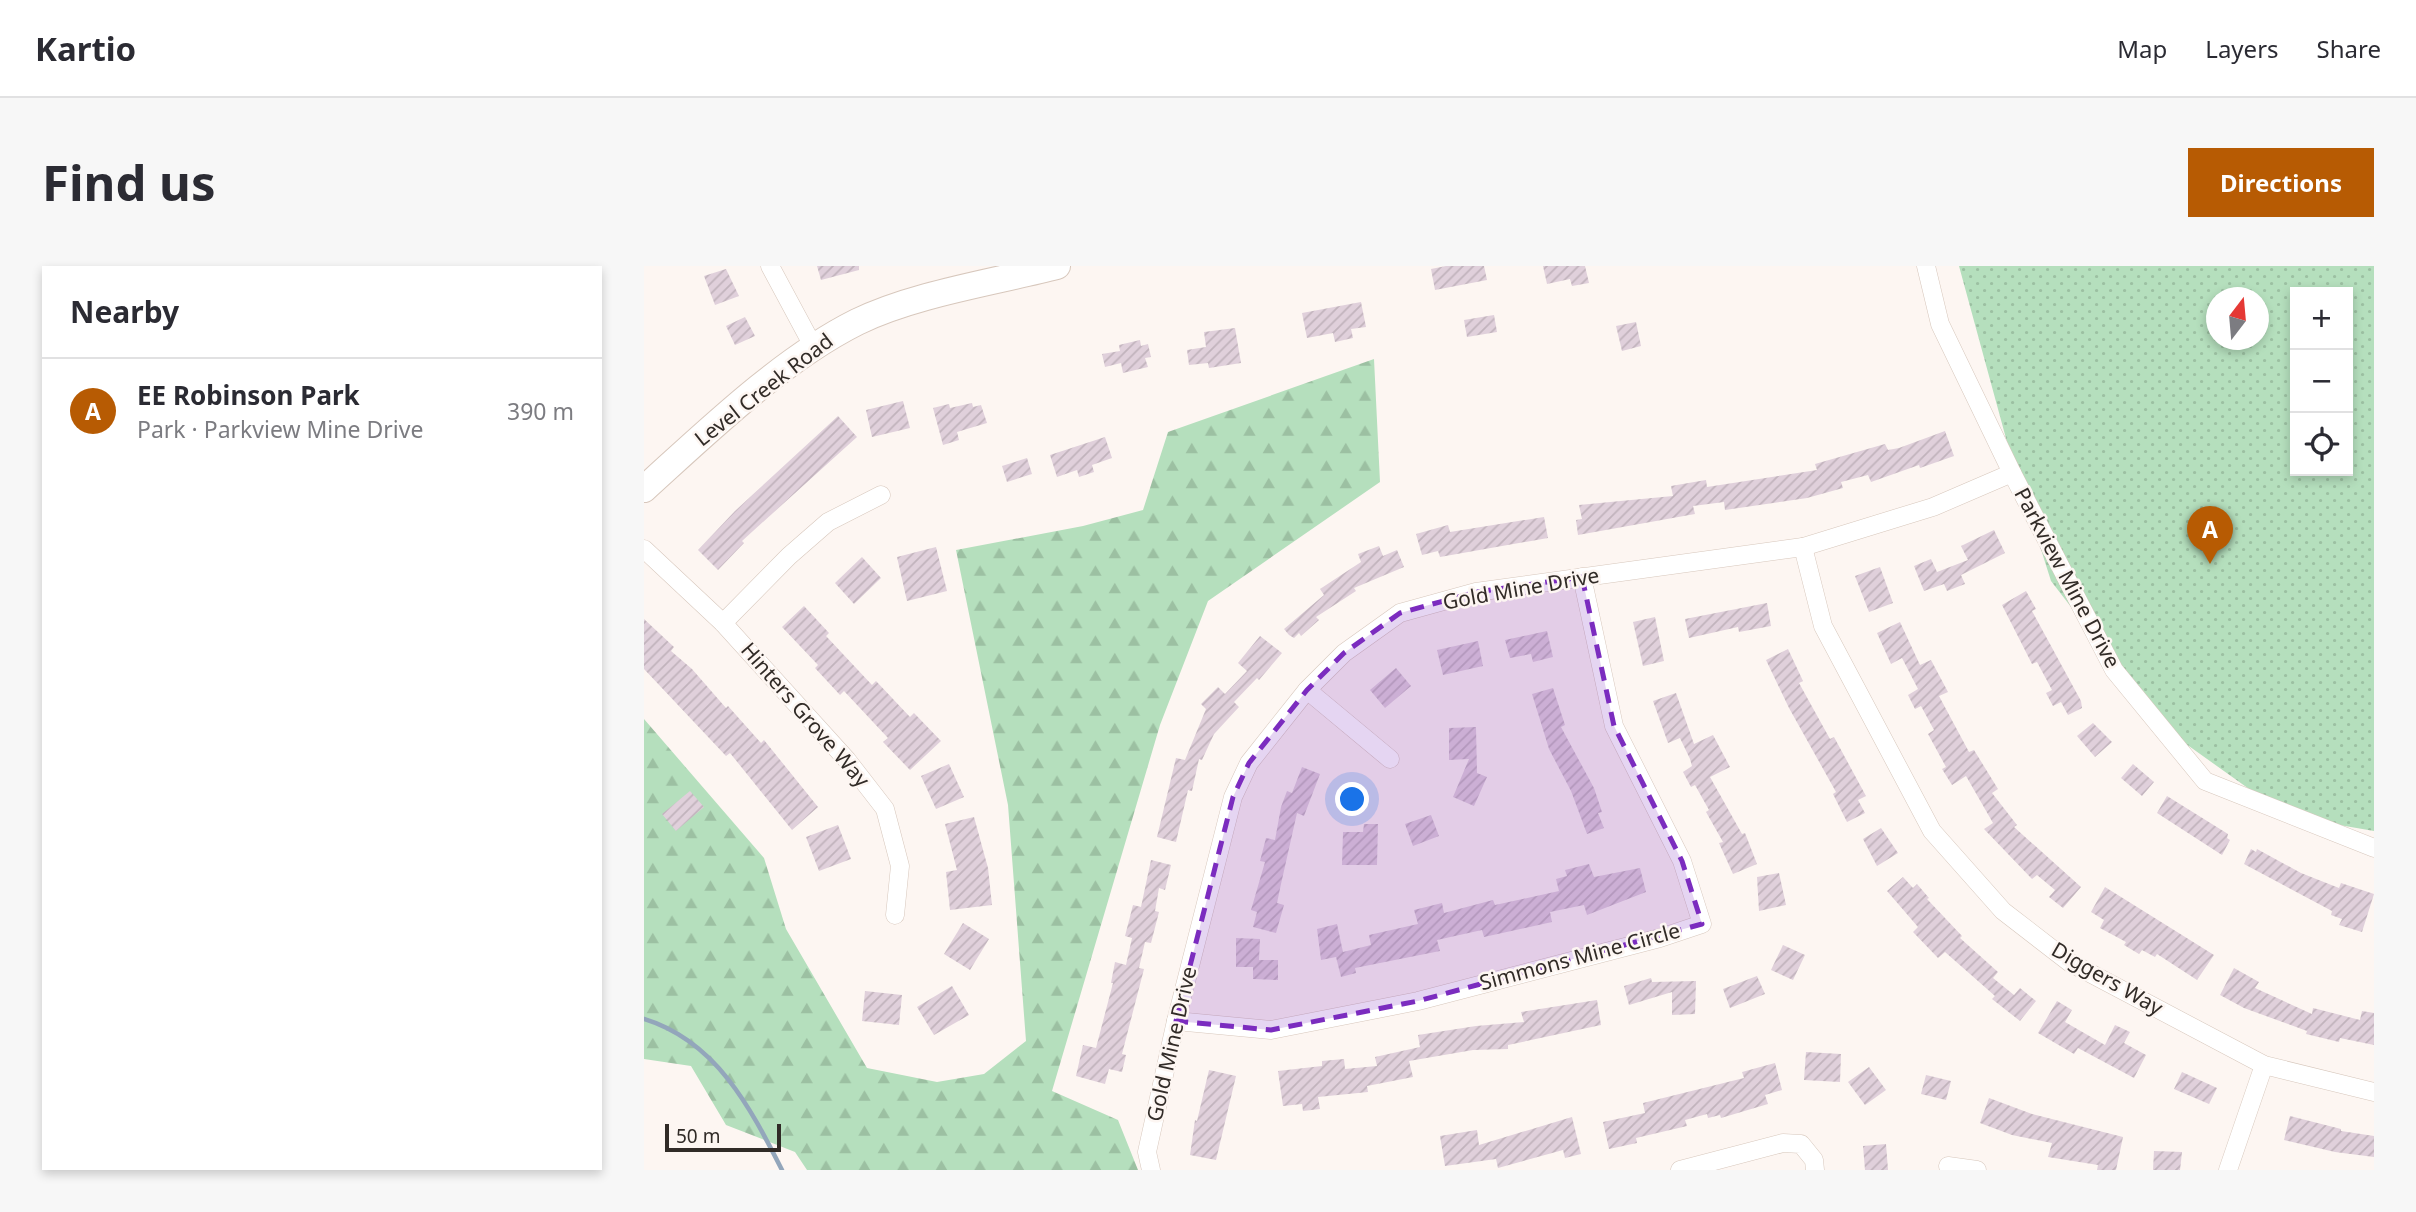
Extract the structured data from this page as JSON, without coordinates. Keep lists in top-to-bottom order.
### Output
{
  "streets": {
    "street": [
      "Level Creek Road",
      "Parkview Mine Drive",
      "Gold Mine Drive",
      "Hinters Grove Way",
      "Simmons Mine Circle",
      "Diggers Way"
    ]
  },
  "crossings": [
    ["Parkview Mine Drive", "Gold Mine Drive"],
    ["Gold Mine Drive", "Simmons Mine Circle"],
    ["Gold Mine Drive", "Diggers Way"]
  ],
  "scale_bar": "50 m",
  "north": "top",
  "page": {
    "header": "Kartio",
    "nav": ["Map", "Layers", "Share"],
    "buttons": "Directions",
    "title": "Find us",
    "heading": "Nearby",
    "map_buttons": ["+", "−"],
    "list": [
      {
        "mark": "A",
        "name": "EE Robinson Park",
        "note": "Park · Parkview Mine Drive",
        "value": "390 m"
      }
    ],
    "pins": "A",
    "scale": "50 m"
  }
}
